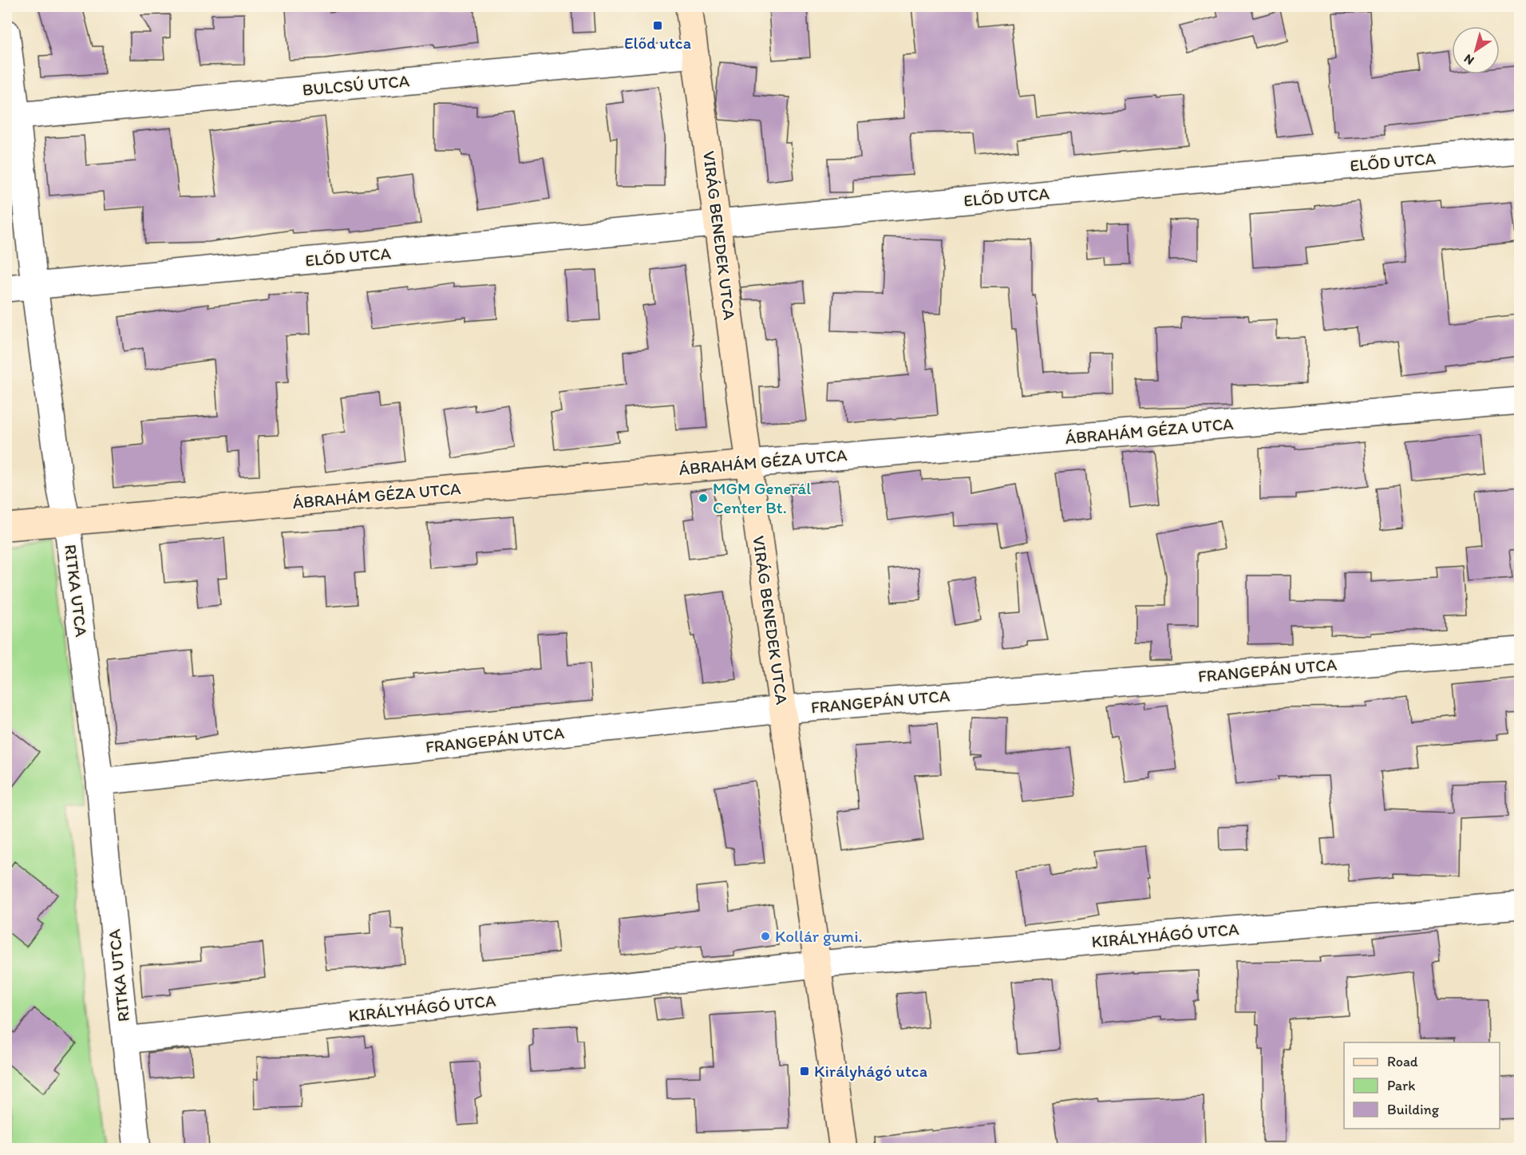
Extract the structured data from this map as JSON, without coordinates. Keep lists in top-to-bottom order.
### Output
{
  "streets": {
    "street": [
      "BULCSÚ UTCA",
      "ELŐD UTCA",
      "VIRÁG BENEDEK UTCA",
      "ÁBRAHÁM GÉZA UTCA",
      "RITKA UTCA",
      "FRANGEPÁN UTCA",
      "KIRÁLYHÁGÓ UTCA"
    ]
  },
  "crossings": [
    ["BULCSÚ UTCA", "VIRÁG BENEDEK UTCA"],
    ["BULCSÚ UTCA", "RITKA UTCA"],
    ["ELŐD UTCA", "VIRÁG BENEDEK UTCA"],
    ["ELŐD UTCA", "RITKA UTCA"],
    ["VIRÁG BENEDEK UTCA", "ÁBRAHÁM GÉZA UTCA"],
    ["VIRÁG BENEDEK UTCA", "FRANGEPÁN UTCA"],
    ["VIRÁG BENEDEK UTCA", "KIRÁLYHÁGÓ UTCA"],
    ["ÁBRAHÁM GÉZA UTCA", "RITKA UTCA"],
    ["RITKA UTCA", "FRANGEPÁN UTCA"],
    ["RITKA UTCA", "KIRÁLYHÁGÓ UTCA"]
  ],
  "places": {
    "transit": ["Előd utca", "Királyhágó utca"],
    "other": ["MGM Generál Center Bt.", "Kollár gumi."]
  },
  "legend": ["Road", "Park", "Building"],
  "north": "bottom left"
}
